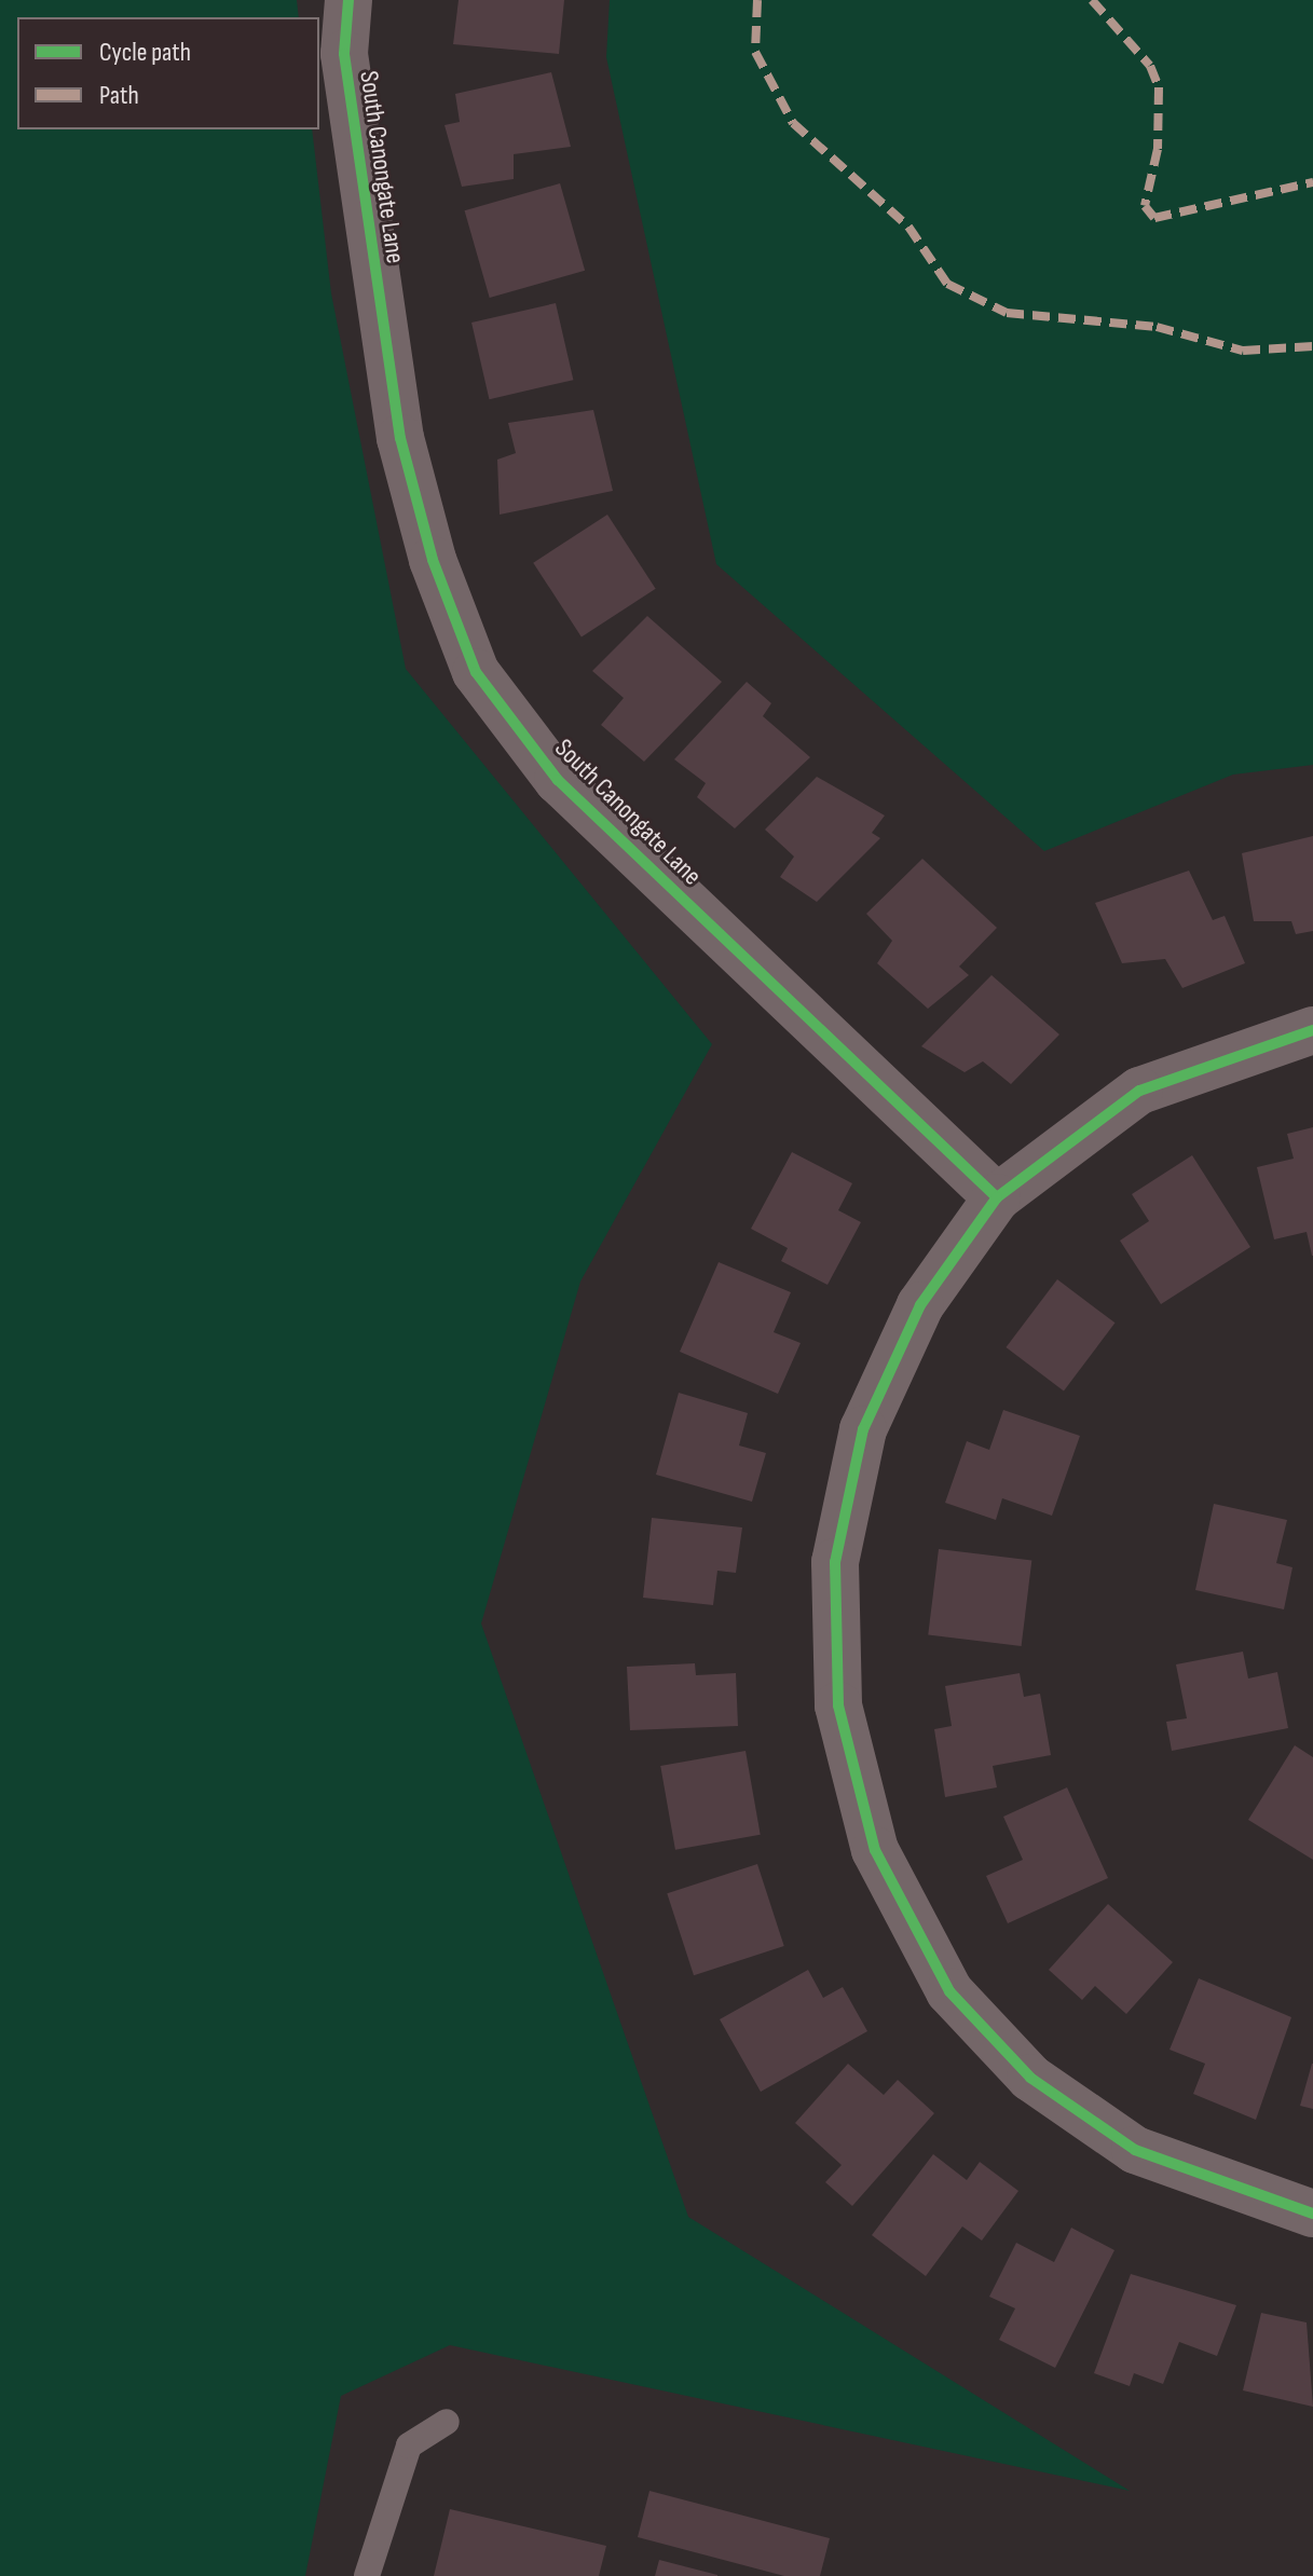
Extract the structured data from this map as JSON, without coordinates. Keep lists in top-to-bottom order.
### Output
{
  "streets": {
    "street": ["South Canongate Lane"]
  },
  "legend": ["Cycle path", "Path"]
}
